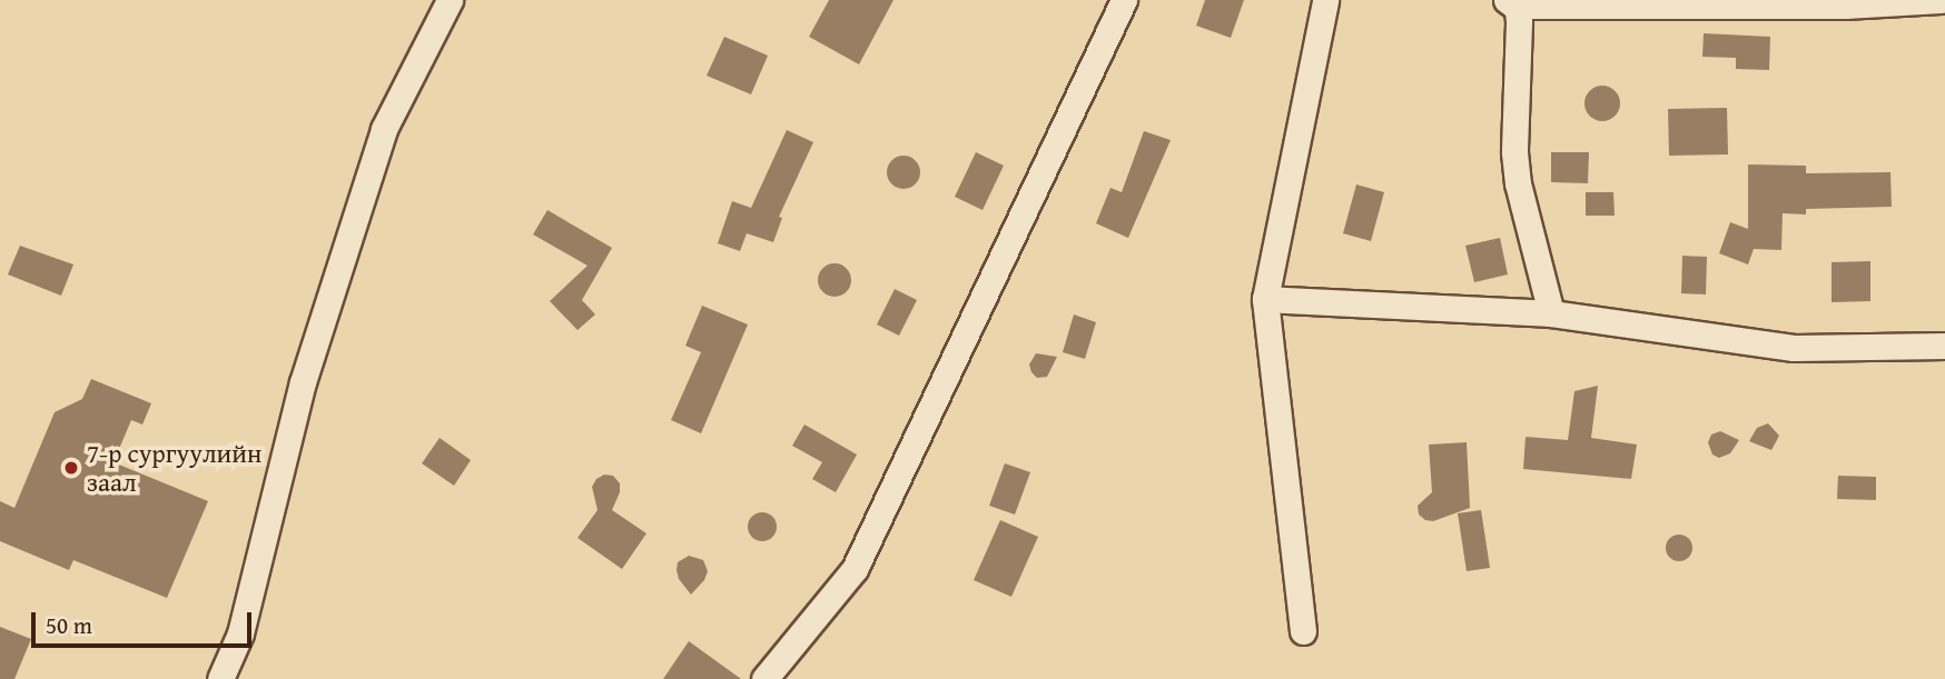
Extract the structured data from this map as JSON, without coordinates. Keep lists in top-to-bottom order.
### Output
{
  "places": ["7-р сургуулийн заал"],
  "scale_bar": "50 m"
}
